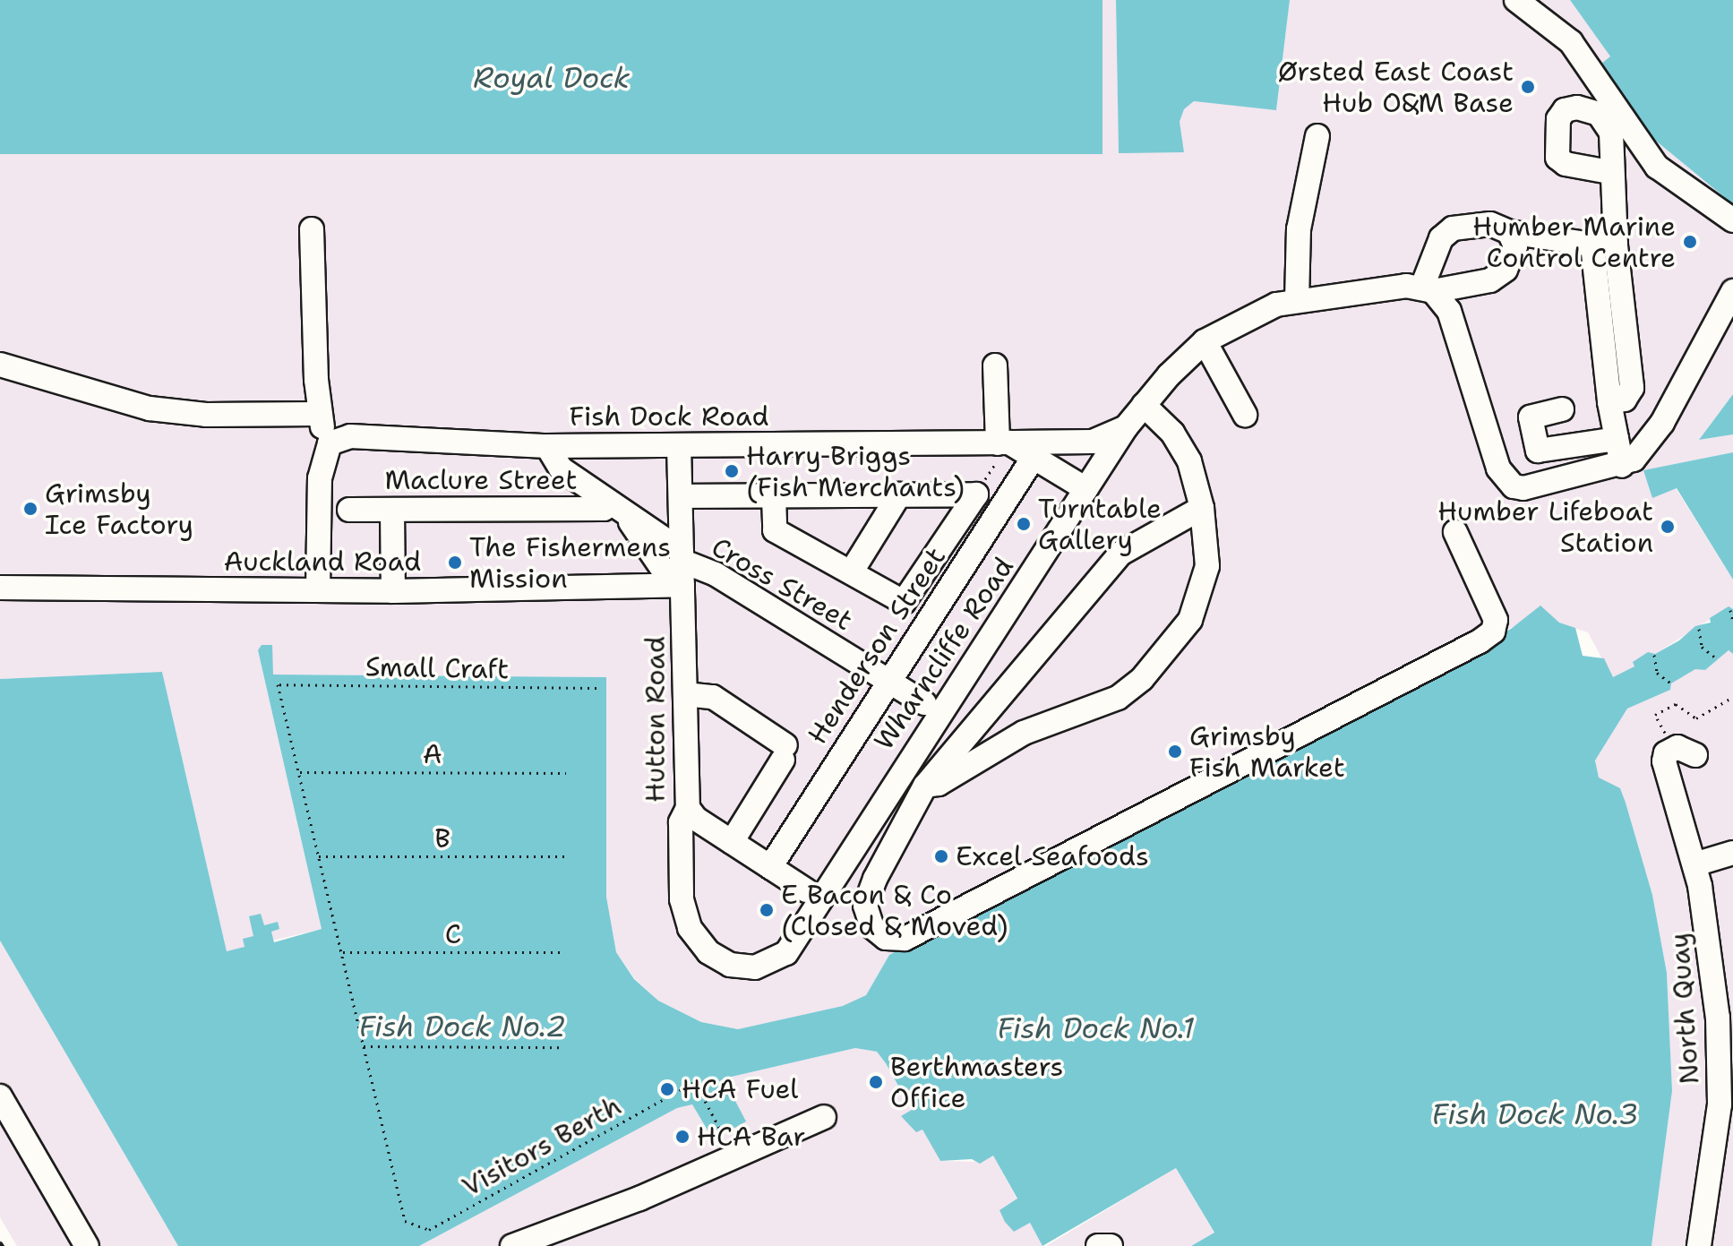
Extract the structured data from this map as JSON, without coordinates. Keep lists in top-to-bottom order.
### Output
{
  "streets": {
    "street": [
      "Fish Dock Road",
      "Maclure Street",
      "Auckland Road",
      "Cross Street",
      "Henderson Street",
      "Wharncliffe Road",
      "Hutton Road",
      "North Quay"
    ],
    "path": [
      "Small Craft",
      "A",
      "B",
      "C",
      "Visitors Berth"
    ]
  },
  "crossings": [
    ["Fish Dock Road", "Cross Street"],
    ["Fish Dock Road", "Henderson Street"],
    ["Fish Dock Road", "Wharncliffe Road"],
    ["Fish Dock Road", "Hutton Road"],
    ["Maclure Street", "Cross Street"],
    ["Auckland Road", "Cross Street"],
    ["Auckland Road", "Hutton Road"],
    ["Cross Street", "Henderson Street"],
    ["Cross Street", "Hutton Road"],
    ["Wharncliffe Road", "Hutton Road"],
    ["Small Craft", "A"]
  ],
  "water": [
    "Royal Dock",
    "Fish Dock No.2",
    "Fish Dock No.1",
    "Fish Dock No.3"
  ],
  "places": [
    "Ørsted East Coast Hub O&M Base",
    "Humber Marine Control Centre",
    "Harry Briggs (Fish Merchants)",
    "Grimsby Ice Factory",
    "Turntable Gallery",
    "Humber Lifeboat Station",
    "The Fishermens Mission",
    "Grimsby Fish Market",
    "Excel Seafoods",
    "E Bacon & Co (Closed & Moved)",
    "Berthmasters Office",
    "HCA Fuel",
    "HCA Bar"
  ]
}
